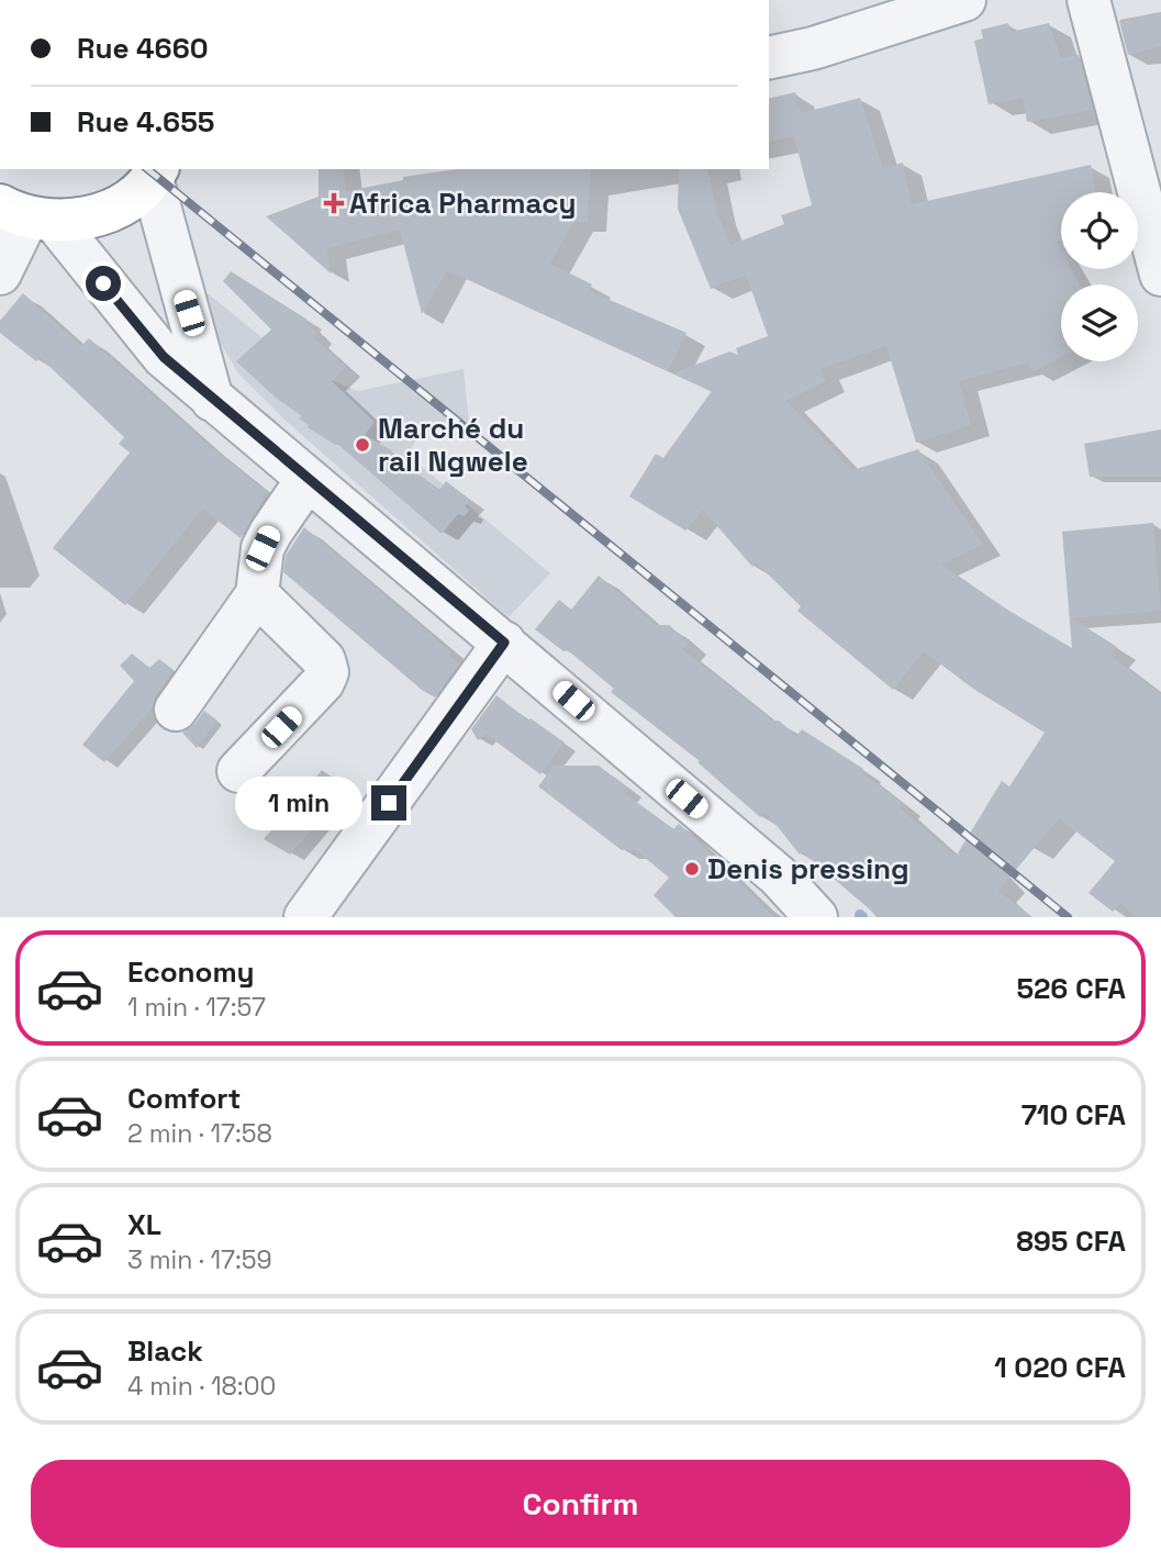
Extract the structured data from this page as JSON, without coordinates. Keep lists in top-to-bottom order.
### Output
{
  "places": {
    "health": ["Africa Pharmacy"],
    "other": ["Marché du rail Ngwele", "Denis pressing"]
  },
  "page": {
    "banner": ["Rue 4660", "Rue 4.655"],
    "bubble": "1 min",
    "list": [
      {
        "name": "Economy",
        "note": "1 min · 17:57",
        "value": "526 CFA"
      },
      {
        "name": "Comfort",
        "note": "2 min · 17:58",
        "value": "710 CFA"
      },
      {
        "name": "XL",
        "note": "3 min · 17:59",
        "value": "895 CFA"
      },
      {
        "name": "Black",
        "note": "4 min · 18:00",
        "value": "1 020 CFA"
      }
    ],
    "buttons": "Confirm"
  }
}
